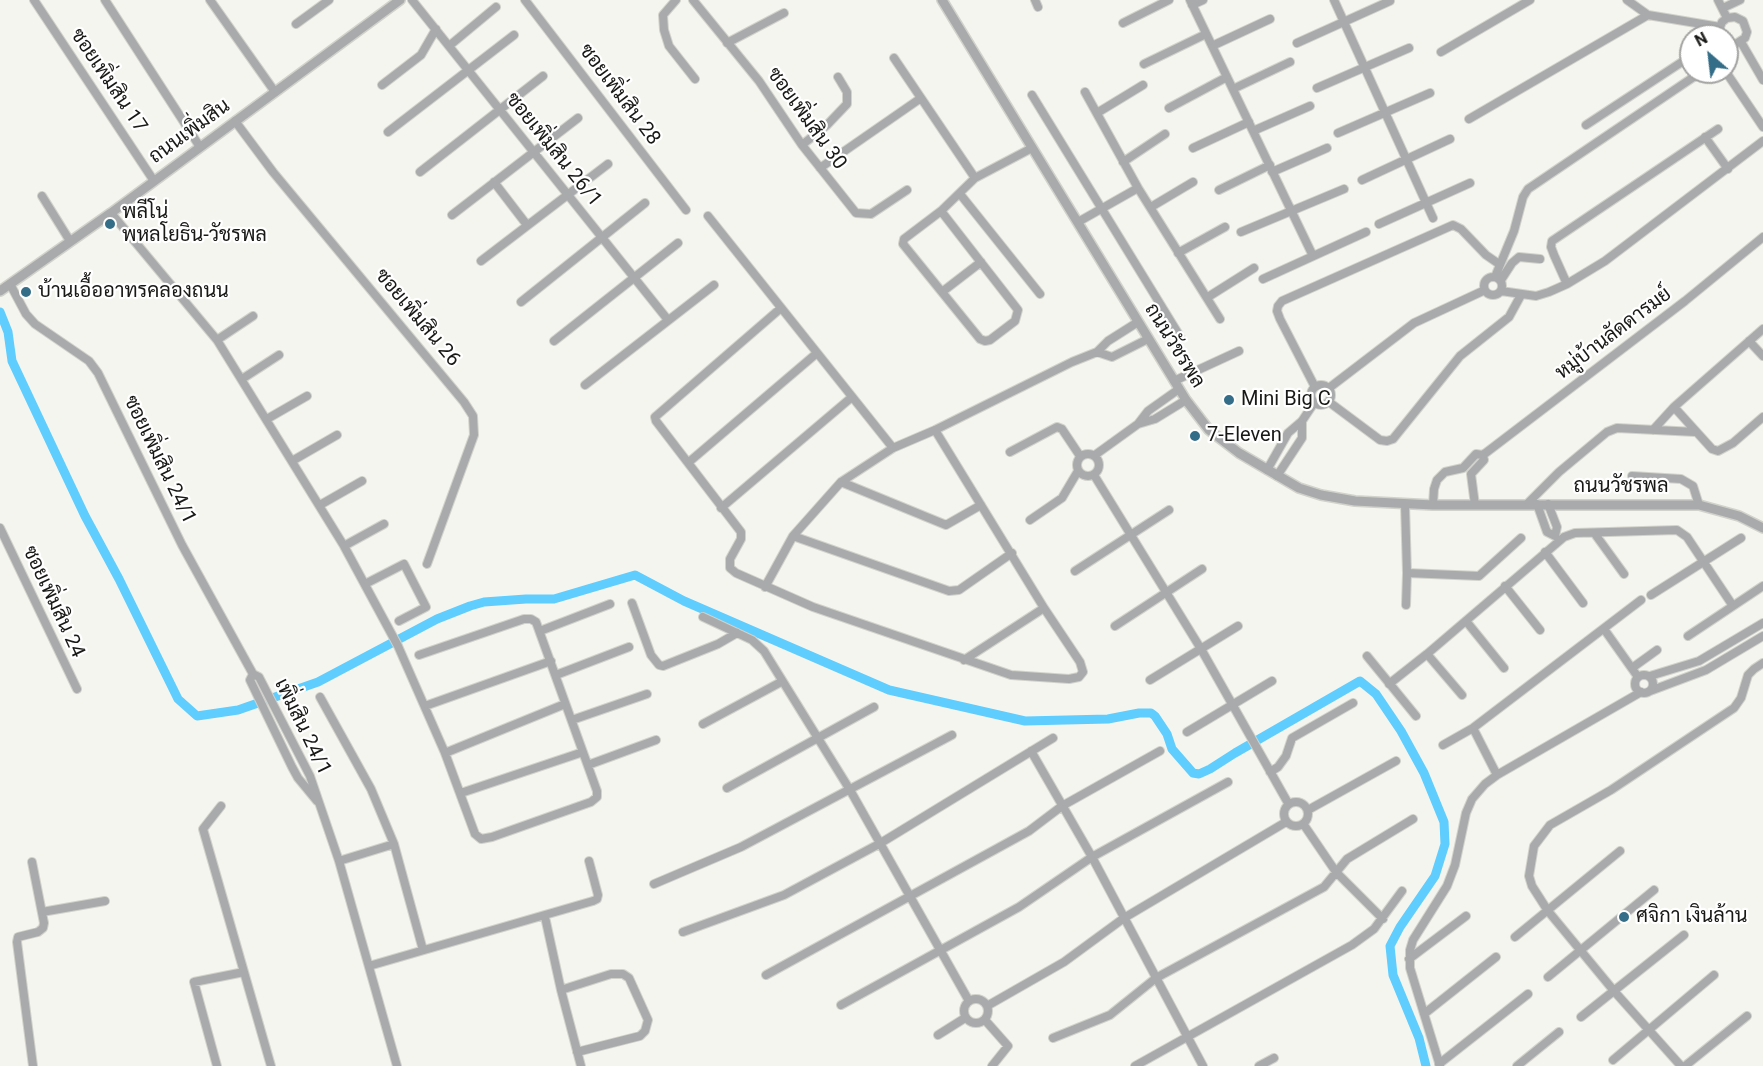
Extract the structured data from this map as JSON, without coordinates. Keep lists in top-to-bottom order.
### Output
{
  "streets": {
    "street": [
      "ซอยเพิ่มสิน 17",
      "ซอยเพิ่มสิน 28",
      "ซอยเพิ่มสิน 30",
      "ถนนเพิ่มสิน",
      "ซอยเพิ่มสิน 26/1",
      "ซอยเพิ่มสิน 26",
      "หมู่บ้านลัดดารมย์",
      "ถนนวัชรพล",
      "ซอยเพิ่มสิน 24/1",
      "ซอยเพิ่มสิน 24",
      "เพิ่มสิน 24/1"
    ]
  },
  "crossings": [
    ["ซอยเพิ่มสิน 17", "ถนนเพิ่มสิน"],
    ["ถนนเพิ่มสิน", "ซอยเพิ่มสิน 26"],
    ["ถนนเพิ่มสิน", "ซอยเพิ่มสิน 24/1"],
    ["หมู่บ้านลัดดารมย์", "ถนนวัชรพล"],
    ["ซอยเพิ่มสิน 24/1", "เพิ่มสิน 24/1"]
  ],
  "places": [
    "พลีโน่ พหลโยธิน-วัชรพล",
    "บ้านเอื้ออาทรคลองถนน",
    "Mini Big C",
    "7-Eleven",
    "ศจิกา เงินล้าน"
  ],
  "north": "top left"
}
